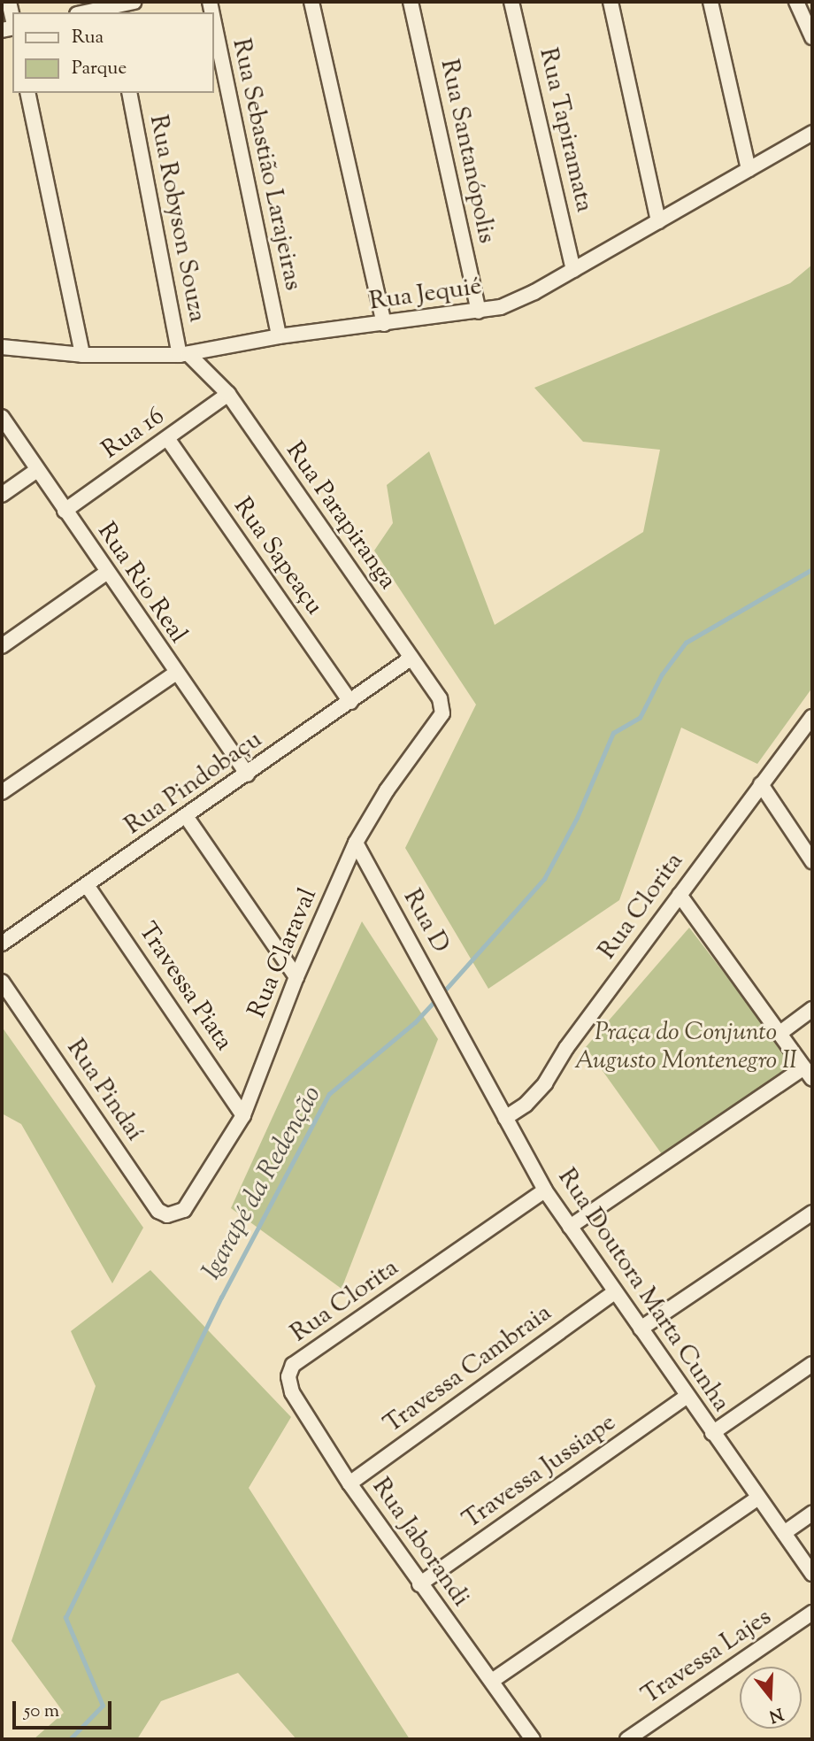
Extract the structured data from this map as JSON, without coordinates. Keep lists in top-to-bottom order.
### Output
{
  "streets": {
    "street": [
      "Rua Tapiramata",
      "Rua Santanópolis",
      "Rua Sebastião Larajeiras",
      "Rua Robyson Souza",
      "Rua Jequié",
      "Rua 16",
      "Rua Parapiranga",
      "Rua Sapeaçu",
      "Rua Rio Real",
      "Rua Pindobaçu",
      "Rua Clorita",
      "Rua D",
      "Rua Claraval",
      "Travessa Piata",
      "Rua Pindaí",
      "Rua Doutora Marta Cunha",
      "Travessa Cambraia",
      "Travessa Jussiape",
      "Rua Jaborandi",
      "Travessa Lajes"
    ]
  },
  "crossings": [
    ["Rua Tapiramata", "Rua Jequié"],
    ["Rua Santanópolis", "Rua Jequié"],
    ["Rua Sebastião Larajeiras", "Rua Jequié"],
    ["Rua Robyson Souza", "Rua Jequié"],
    ["Rua Robyson Souza", "Rua Parapiranga"],
    ["Rua Jequié", "Rua Parapiranga"],
    ["Rua 16", "Rua Parapiranga"],
    ["Rua 16", "Rua Sapeaçu"],
    ["Rua 16", "Rua Rio Real"],
    ["Rua Parapiranga", "Rua Pindobaçu"],
    ["Rua Parapiranga", "Rua Claraval"],
    ["Rua Sapeaçu", "Rua Pindobaçu"],
    ["Rua Rio Real", "Rua Pindobaçu"],
    ["Rua Pindobaçu", "Travessa Piata"],
    ["Rua Clorita", "Rua Doutora Marta Cunha"],
    ["Rua Clorita", "Rua Jaborandi"],
    ["Rua D", "Rua Claraval"],
    ["Rua D", "Rua Doutora Marta Cunha"],
    ["Rua Claraval", "Travessa Piata"],
    ["Rua Claraval", "Rua Pindaí"],
    ["Rua Doutora Marta Cunha", "Travessa Cambraia"],
    ["Rua Doutora Marta Cunha", "Travessa Jussiape"],
    ["Travessa Cambraia", "Rua Jaborandi"],
    ["Travessa Jussiape", "Rua Jaborandi"]
  ],
  "water": ["Igarapé da Redenção"],
  "parks": ["Praça do Conjunto Augusto Montenegro II"],
  "legend": ["Rua", "Parque"],
  "scale_bar": "50 m",
  "north": "bottom"
}
